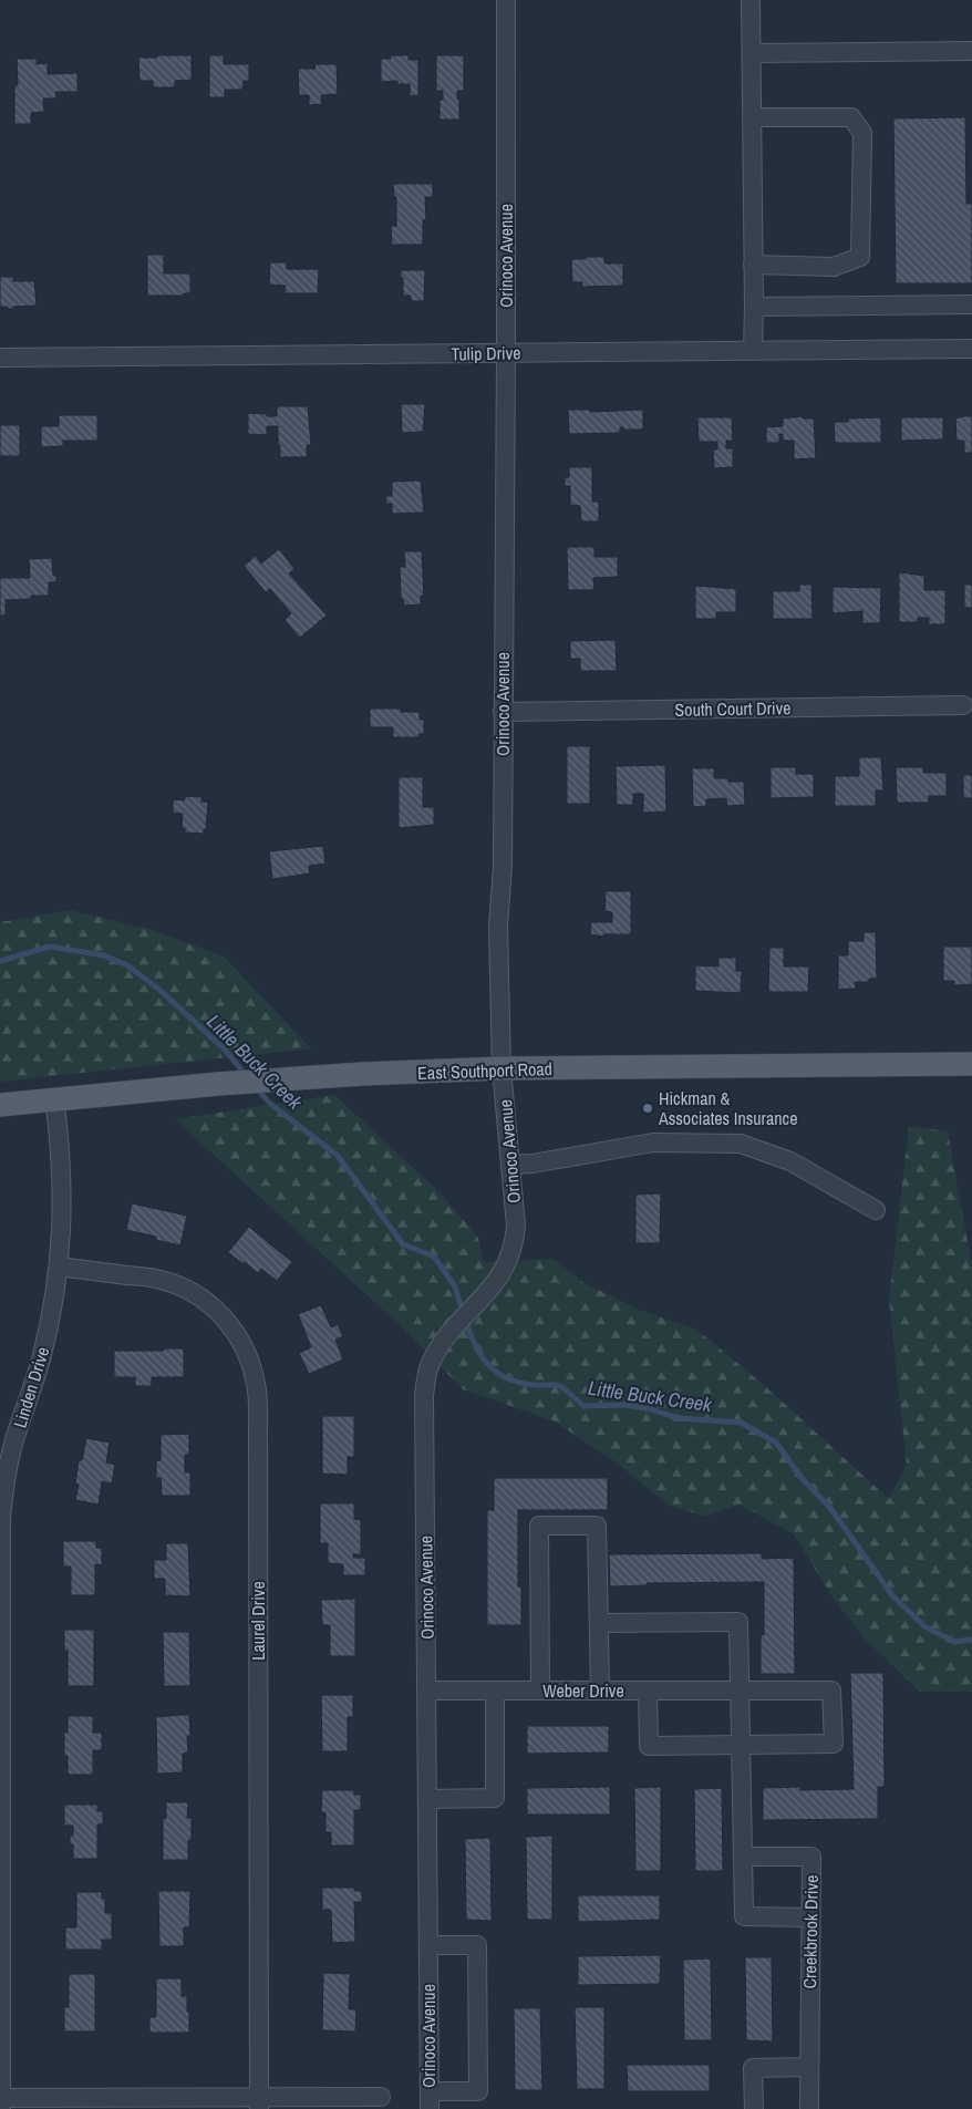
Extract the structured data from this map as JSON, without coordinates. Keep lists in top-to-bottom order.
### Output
{
  "streets": {
    "main road": ["East Southport Road"],
    "street": [
      "Orinoco Avenue",
      "Tulip Drive",
      "South Court Drive",
      "Linden Drive",
      "Laurel Drive",
      "Weber Drive",
      "Creekbrook Drive"
    ]
  },
  "crossings": [
    ["Orinoco Avenue", "Tulip Drive"],
    ["Orinoco Avenue", "South Court Drive"],
    ["Orinoco Avenue", "East Southport Road"],
    ["Orinoco Avenue", "Weber Drive"],
    ["East Southport Road", "Linden Drive"],
    ["Linden Drive", "Laurel Drive"]
  ],
  "water": ["Little Buck Creek"],
  "places": ["Hickman & Associates Insurance"]
}
